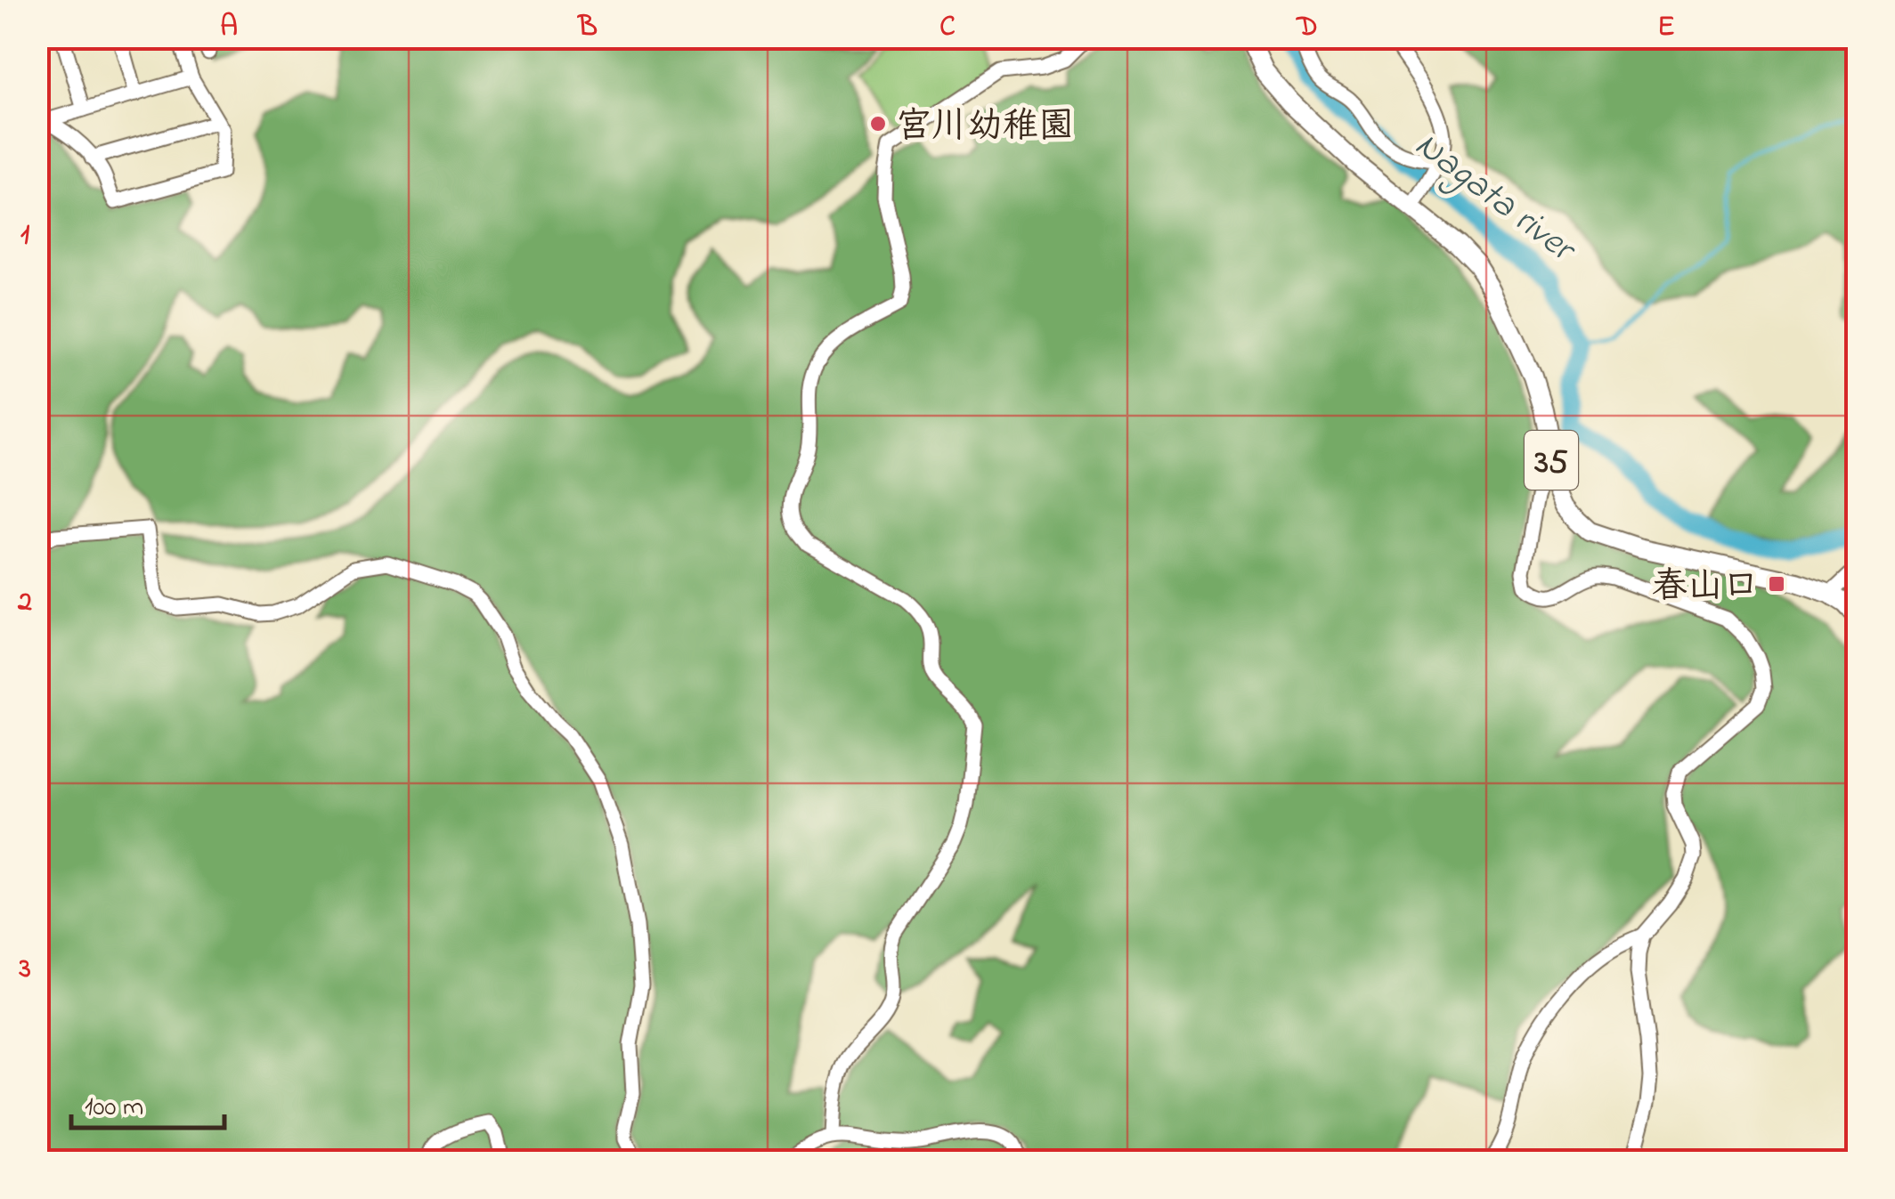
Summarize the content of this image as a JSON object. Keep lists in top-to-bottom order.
{
  "streets": {
    "main road": ["35"]
  },
  "water": ["Nagata river"],
  "places": {
    "other": ["宮川幼稚園"],
    "transit": ["春山口"]
  },
  "scale_bar": "100 m",
  "grid": {
    "columns": [
      "A",
      "B",
      "C",
      "D",
      "E"
    ],
    "rows": ["1", "2", "3"]
  }
}
